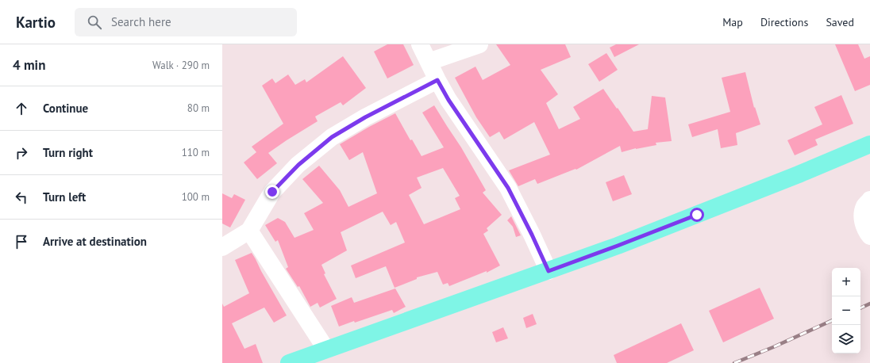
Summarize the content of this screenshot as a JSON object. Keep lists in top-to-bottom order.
{
  "page": {
    "header": "Kartio",
    "search": "Search here",
    "nav": ["Map", "Directions", "Saved"],
    "heading": ["4 min", "Walk · 290 m"],
    "list": [
      ["Continue", "80 m"],
      ["Turn right", "110 m"],
      ["Turn left", "100 m"],
      "Arrive at destination"
    ],
    "map_buttons": ["+", "−"]
  }
}
